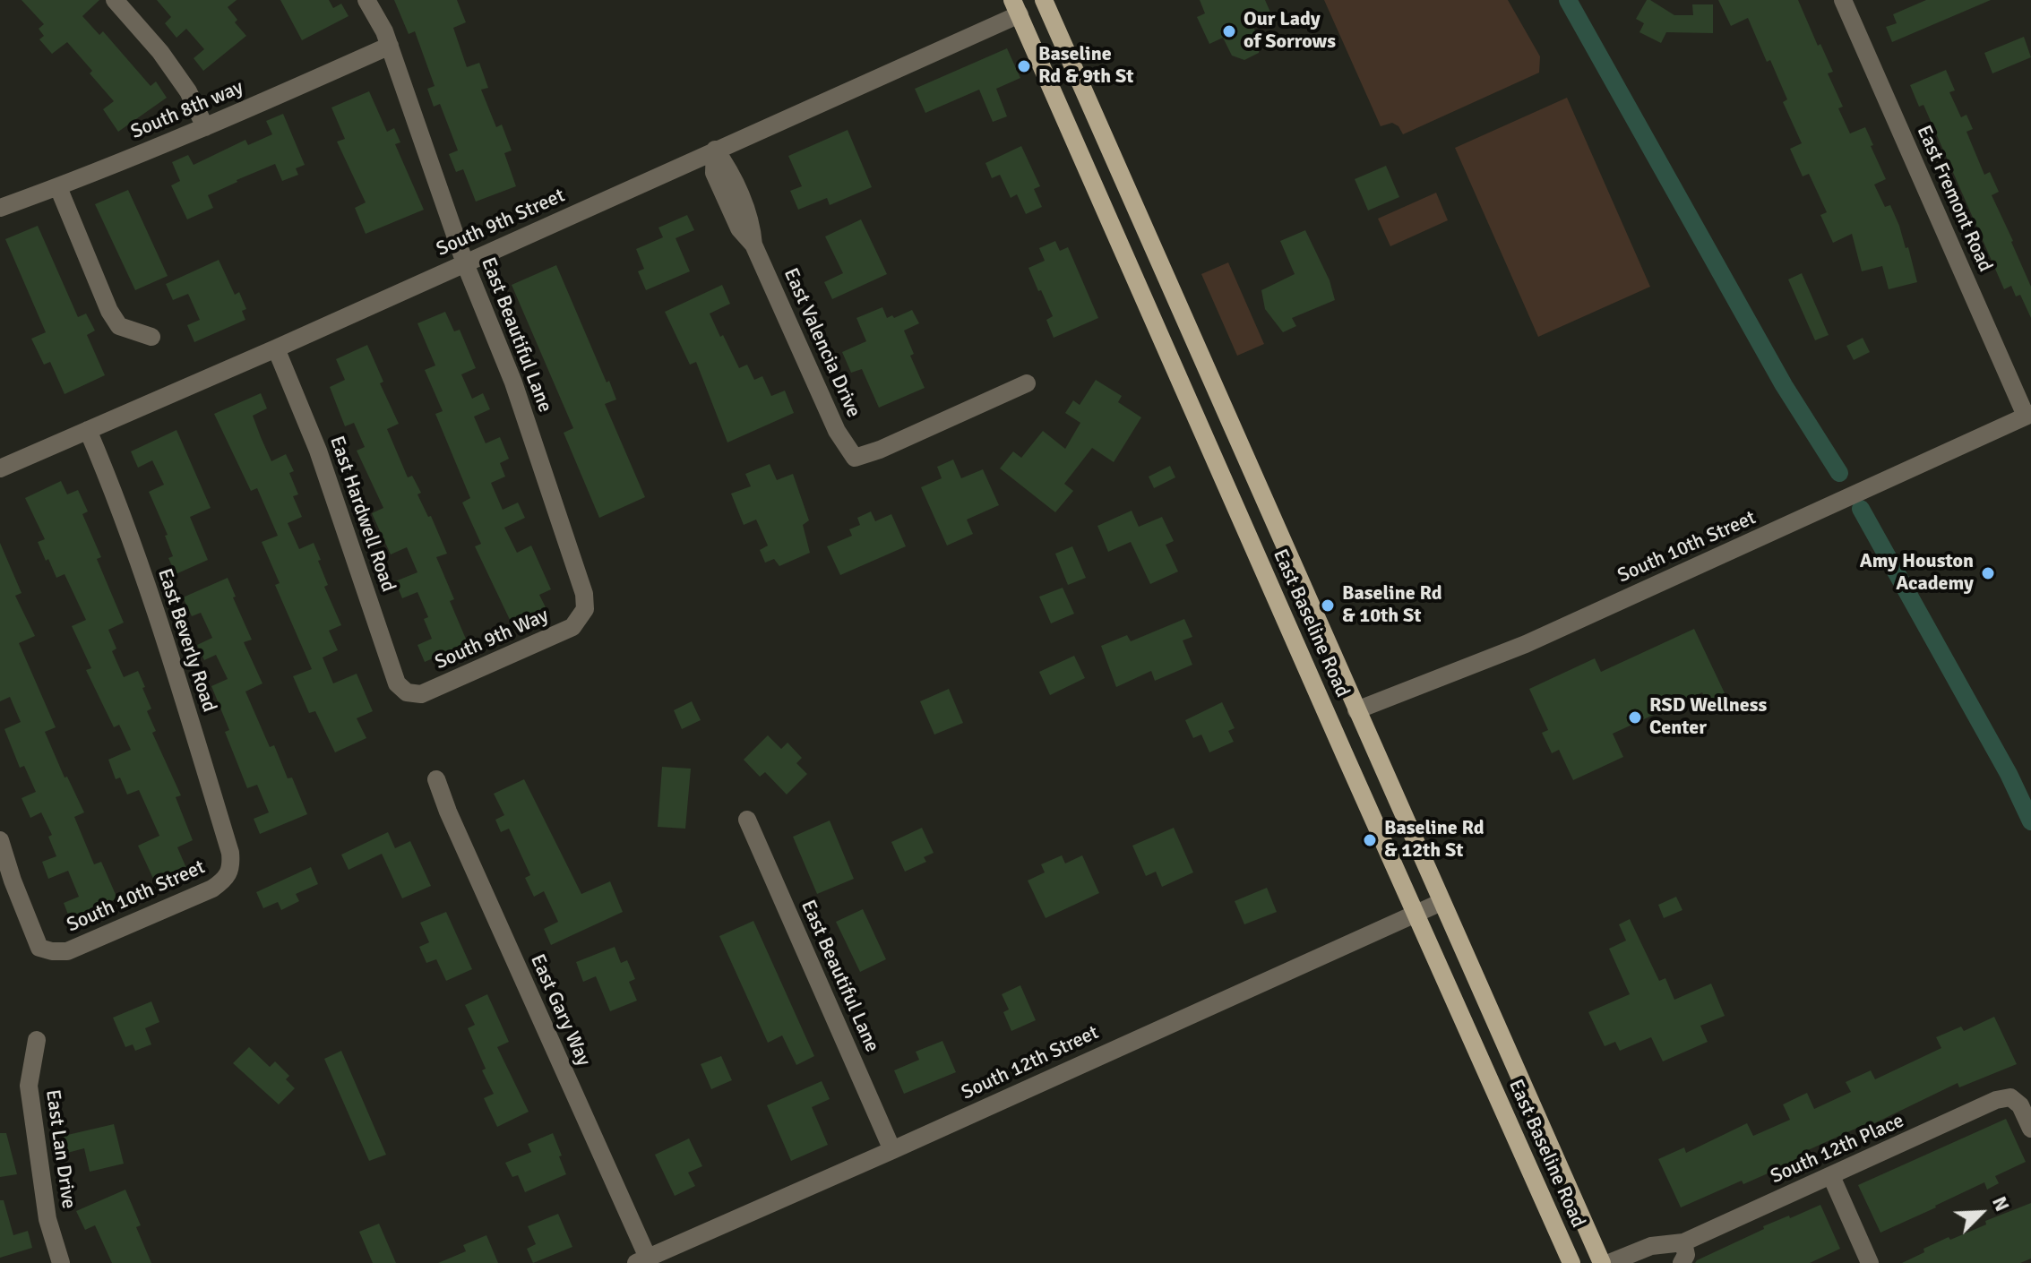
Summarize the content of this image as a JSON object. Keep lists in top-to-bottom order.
{
  "streets": {
    "main road": ["East Baseline Road"],
    "street": [
      "South 8th way",
      "East Fremont Road",
      "South 9th Street",
      "East Beautiful Lane",
      "East Valencia Drive",
      "East Hardwell Road",
      "South 10th Street",
      "South 9th Way",
      "East Beverly Road",
      "East Gary Way",
      "South 12th Street",
      "East Lan Drive",
      "South 12th Place"
    ]
  },
  "crossings": [
    ["South 8th way", "East Beautiful Lane"],
    ["East Fremont Road", "South 10th Street"],
    ["South 9th Street", "East Beautiful Lane"],
    ["South 9th Street", "East Valencia Drive"],
    ["South 9th Street", "East Hardwell Road"],
    ["South 9th Street", "East Baseline Road"],
    ["South 9th Street", "East Beverly Road"],
    ["East Beautiful Lane", "South 9th Way"],
    ["East Beautiful Lane", "South 12th Street"],
    ["East Hardwell Road", "South 9th Way"],
    ["South 10th Street", "East Baseline Road"],
    ["South 10th Street", "East Beverly Road"],
    ["East Baseline Road", "South 12th Street"],
    ["East Gary Way", "South 12th Street"]
  ],
  "places": [
    "Our Lady of Sorrows",
    "Baseline Rd & 9th St",
    "Amy Houston Academy",
    "Baseline Rd & 10th St",
    "RSD Wellness Center",
    "Baseline Rd & 12th St"
  ],
  "north": "top right"
}
